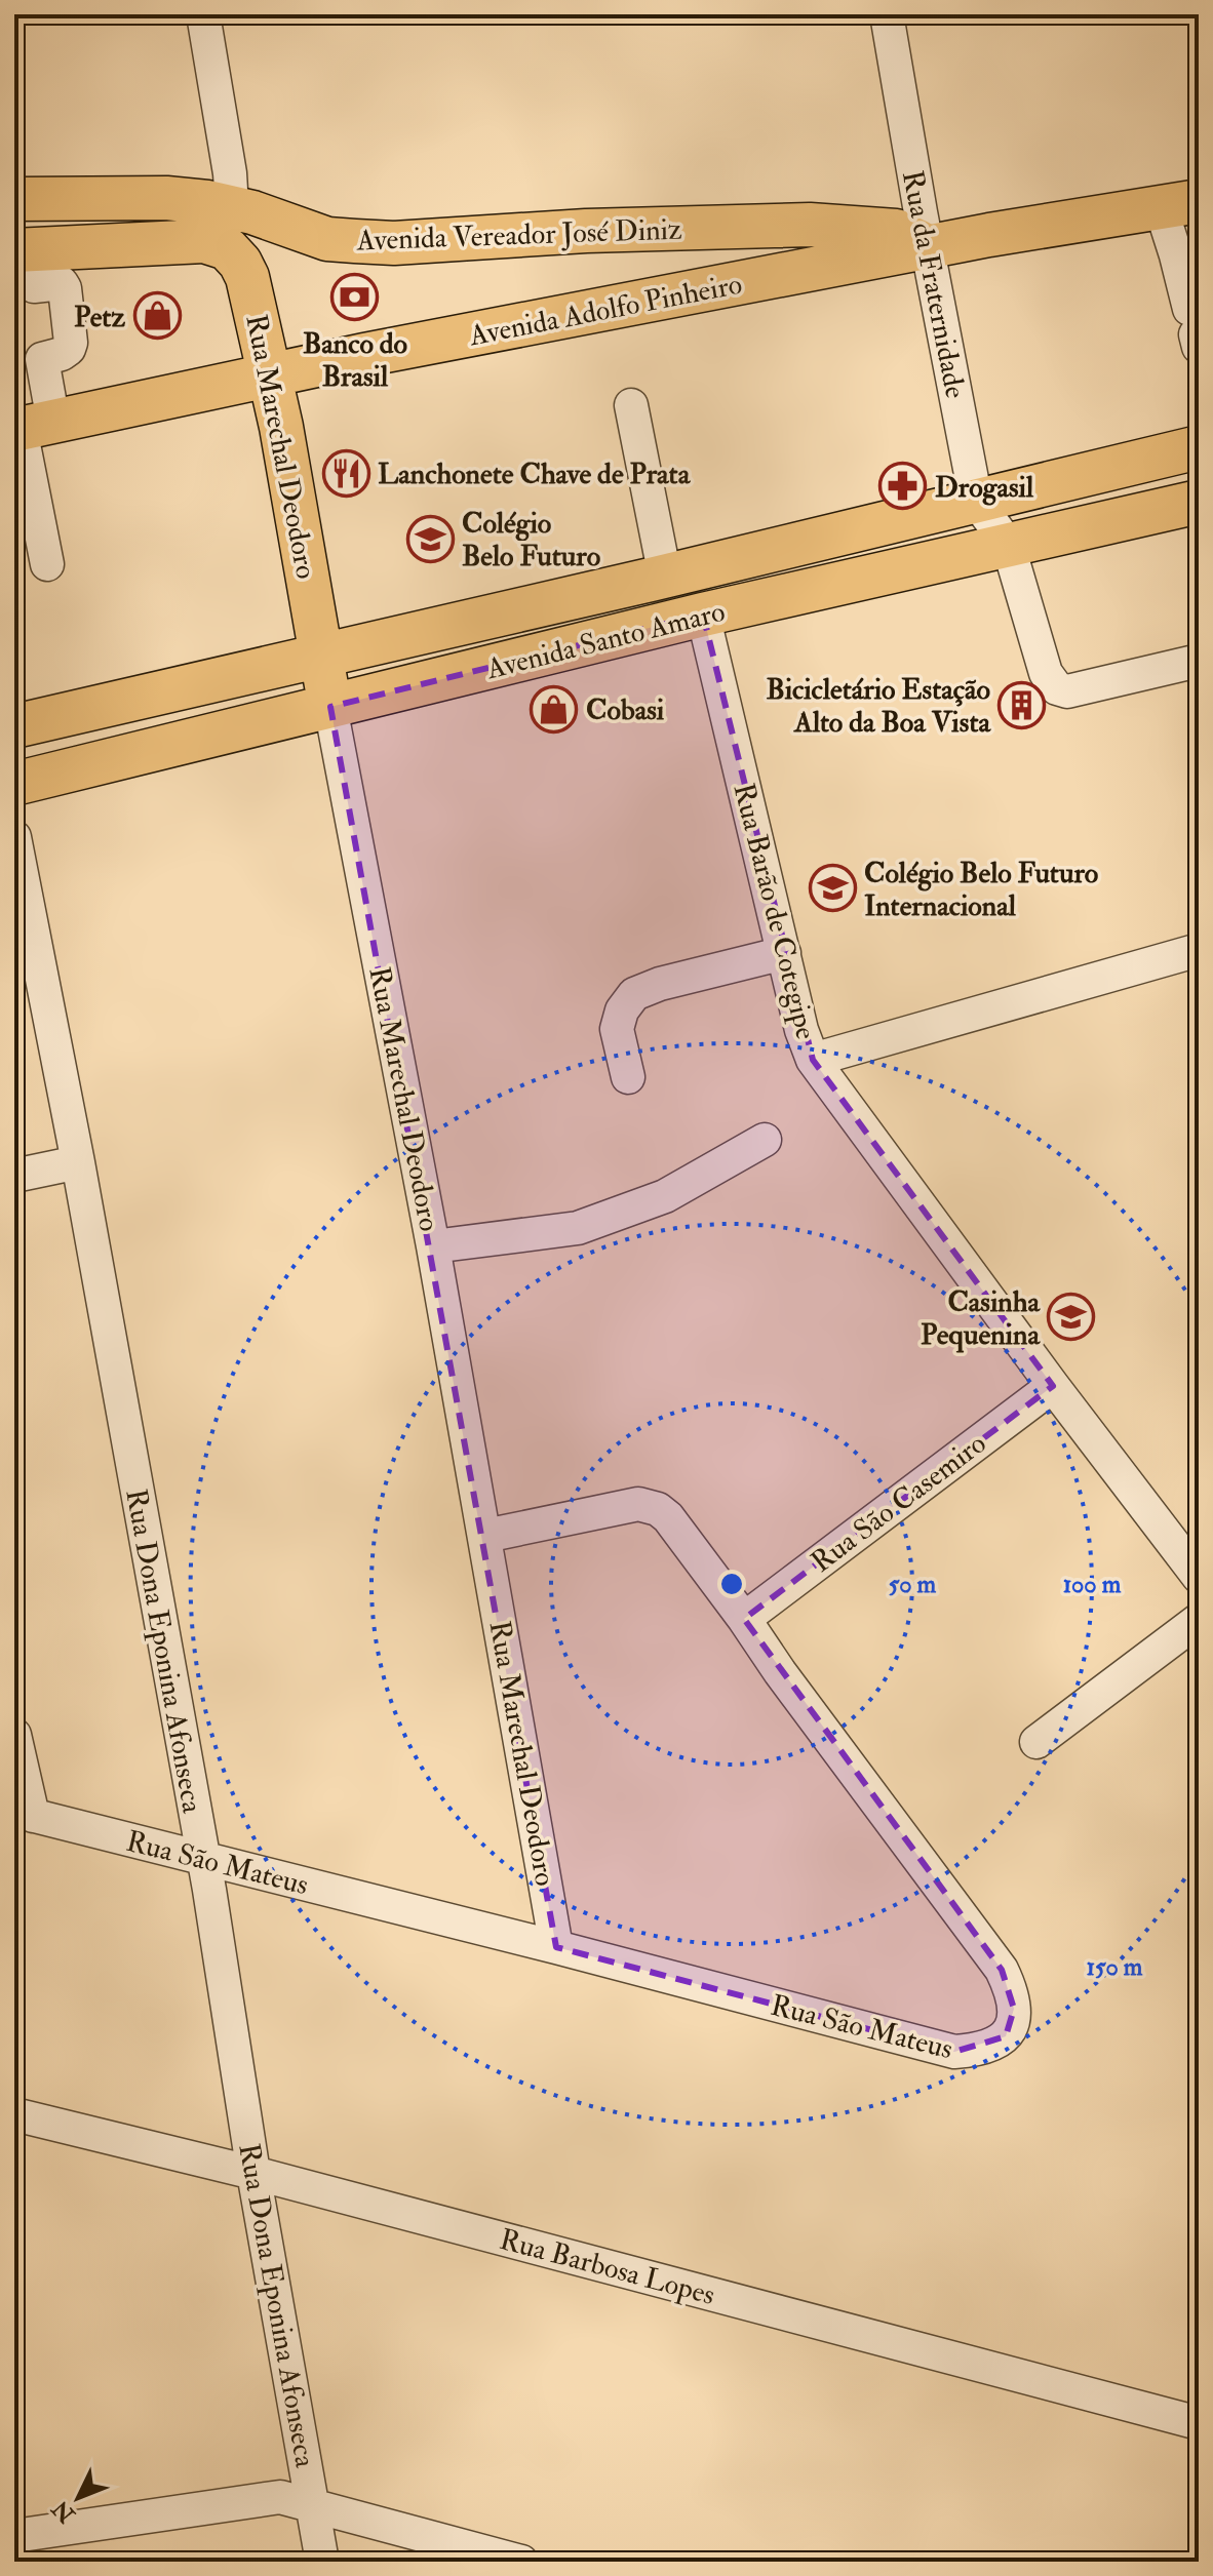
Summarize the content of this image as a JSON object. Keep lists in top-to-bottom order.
{
  "streets": {
    "main road": [
      "Avenida Vereador José Diniz",
      "Avenida Adolfo Pinheiro",
      "Rua Marechal Deodoro",
      "Avenida Santo Amaro"
    ],
    "street": [
      "Rua da Fraternidade",
      "Rua Barão de Cotegipe",
      "Rua São Casemiro",
      "Rua Dona Eponina Afonseca",
      "Rua São Mateus",
      "Rua Barbosa Lopes"
    ]
  },
  "crossings": [
    ["Avenida Vereador José Diniz", "Rua da Fraternidade"],
    ["Avenida Vereador José Diniz", "Avenida Adolfo Pinheiro"],
    ["Rua da Fraternidade", "Avenida Adolfo Pinheiro"],
    ["Rua da Fraternidade", "Avenida Santo Amaro"],
    ["Avenida Adolfo Pinheiro", "Rua Marechal Deodoro"],
    ["Rua Marechal Deodoro", "Avenida Santo Amaro"],
    ["Rua Marechal Deodoro", "Rua São Mateus"],
    ["Avenida Santo Amaro", "Rua Barão de Cotegipe"],
    ["Rua Barão de Cotegipe", "Rua São Casemiro"],
    ["Rua São Casemiro", "Rua São Mateus"],
    ["Rua Dona Eponina Afonseca", "Rua São Mateus"],
    ["Rua Dona Eponina Afonseca", "Rua Barbosa Lopes"]
  ],
  "places": {
    "bank": ["Banco do Brasil"],
    "shop": ["Petz", "Cobasi"],
    "restaurant": ["Lanchonete Chave de Prata"],
    "pharmacy": ["Drogasil"],
    "school or university": ["Colégio Belo Futuro", "Colégio Belo Futuro Internacional", "Casinha Pequenina"],
    "building": ["Bicicletário Estação Alto da Boa Vista"]
  },
  "north": "bottom left",
  "rings": ["50 m", "100 m", "150 m"]
}
